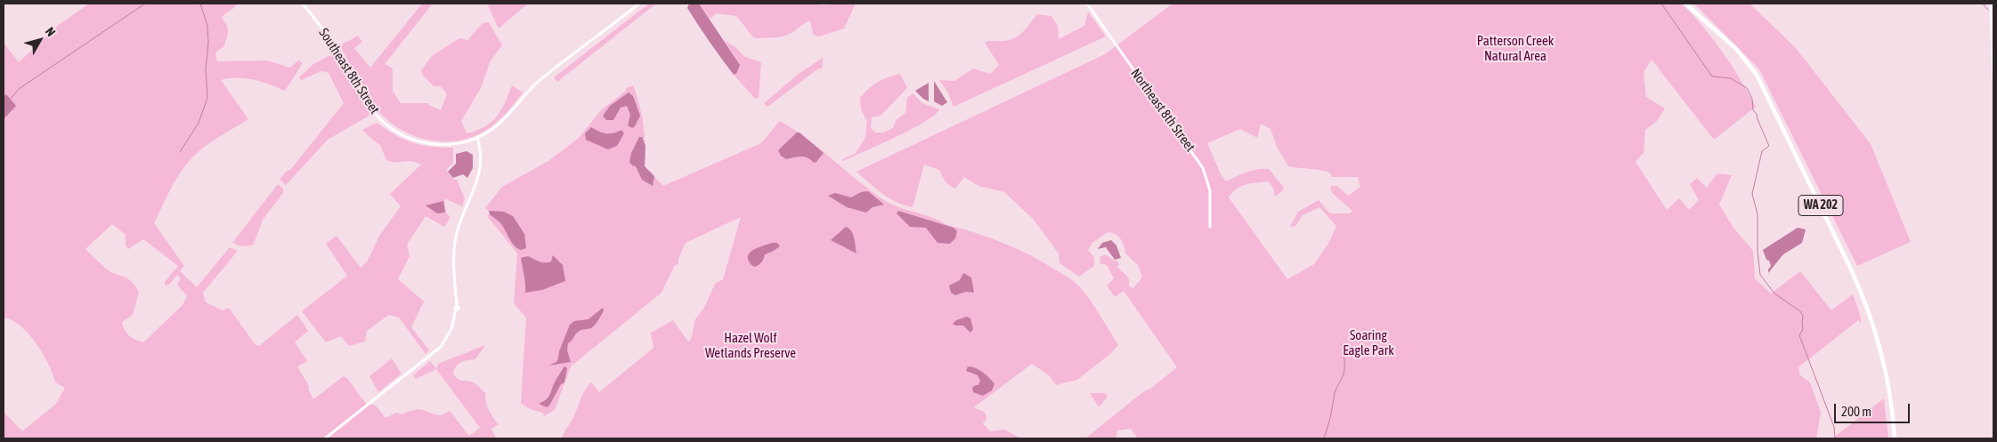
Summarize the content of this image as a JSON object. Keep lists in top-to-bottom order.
{
  "streets": {
    "main road": ["WA 202"],
    "street": ["Southeast 8th Street", "Northeast 8th Street"]
  },
  "parks": ["Patterson Creek Natural Area", "Soaring Eagle Park", "Hazel Wolf Wetlands Preserve"],
  "scale_bar": "200 m",
  "north": "top right"
}
